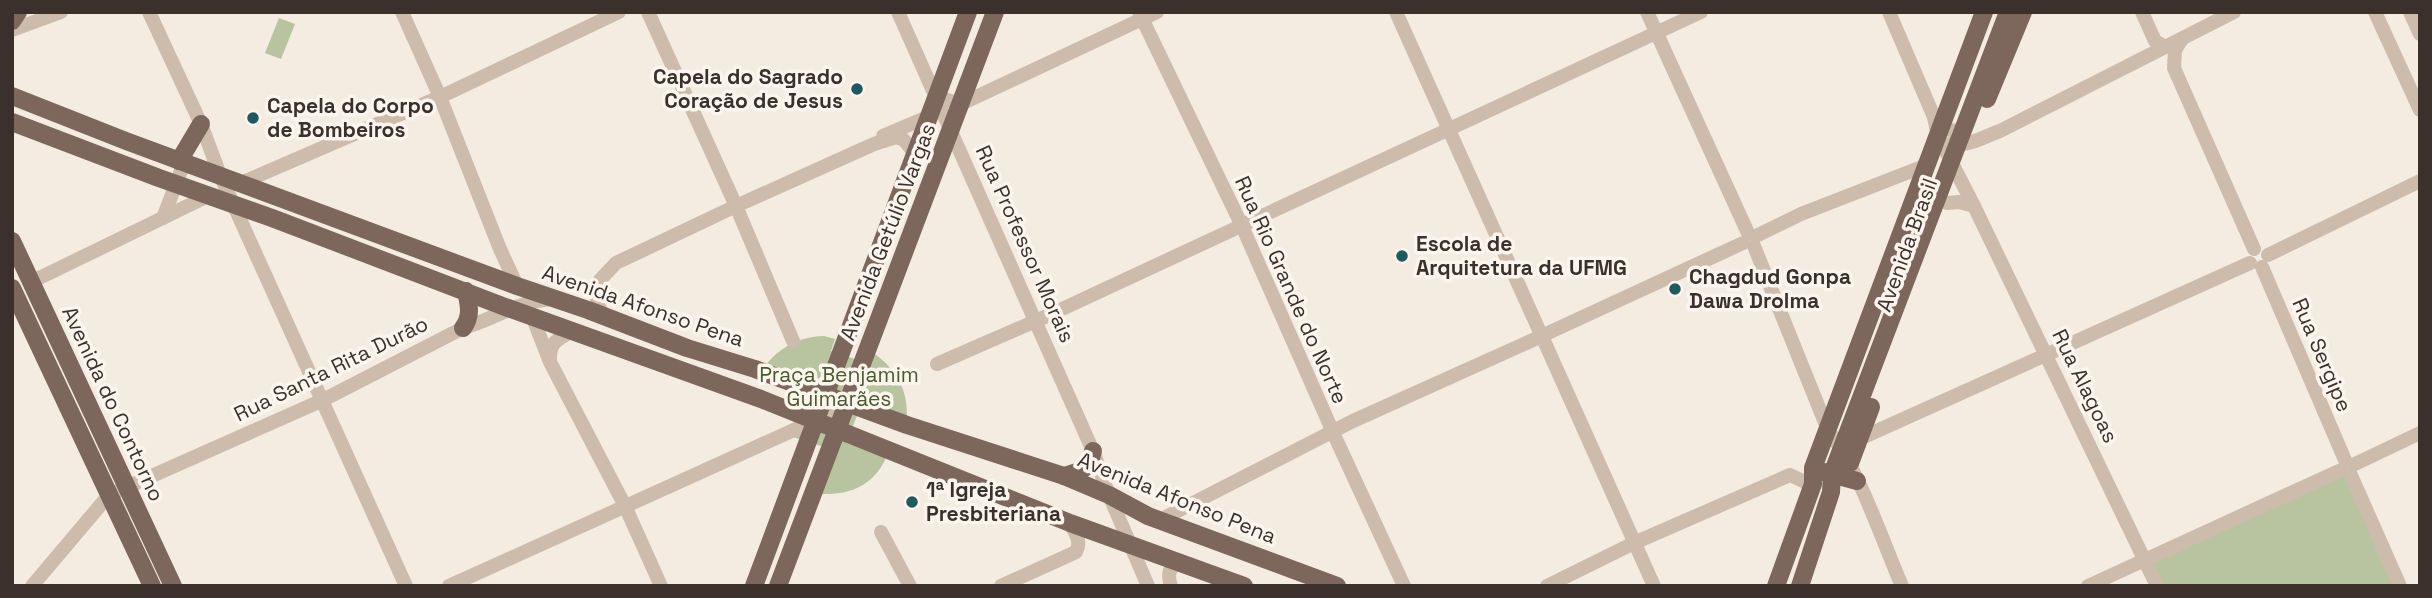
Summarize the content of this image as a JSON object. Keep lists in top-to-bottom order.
{
  "streets": {
    "main road": [
      "Avenida Getúlio Vargas",
      "Avenida Brasil",
      "Avenida Afonso Pena",
      "Avenida do Contorno"
    ],
    "street": [
      "Rua Professor Morais",
      "Rua Rio Grande do Norte",
      "Rua Sergipe",
      "Rua Santa Rita Durão",
      "Rua Alagoas"
    ]
  },
  "crossings": [
    ["Avenida Getúlio Vargas", "Rua Professor Morais"],
    ["Avenida Getúlio Vargas", "Avenida Afonso Pena"],
    ["Rua Professor Morais", "Avenida Afonso Pena"],
    ["Avenida Brasil", "Rua Alagoas"],
    ["Avenida Afonso Pena", "Rua Santa Rita Durão"],
    ["Rua Santa Rita Durão", "Avenida do Contorno"]
  ],
  "parks": ["Praça Benjamim Guimarães"],
  "places": [
    "Capela do Sagrado Coração de Jesus",
    "Capela do Corpo de Bombeiros",
    "Escola de Arquitetura da UFMG",
    "Chagdud Gonpa Dawa Drolma",
    "1ª Igreja Presbiteriana"
  ]
}
